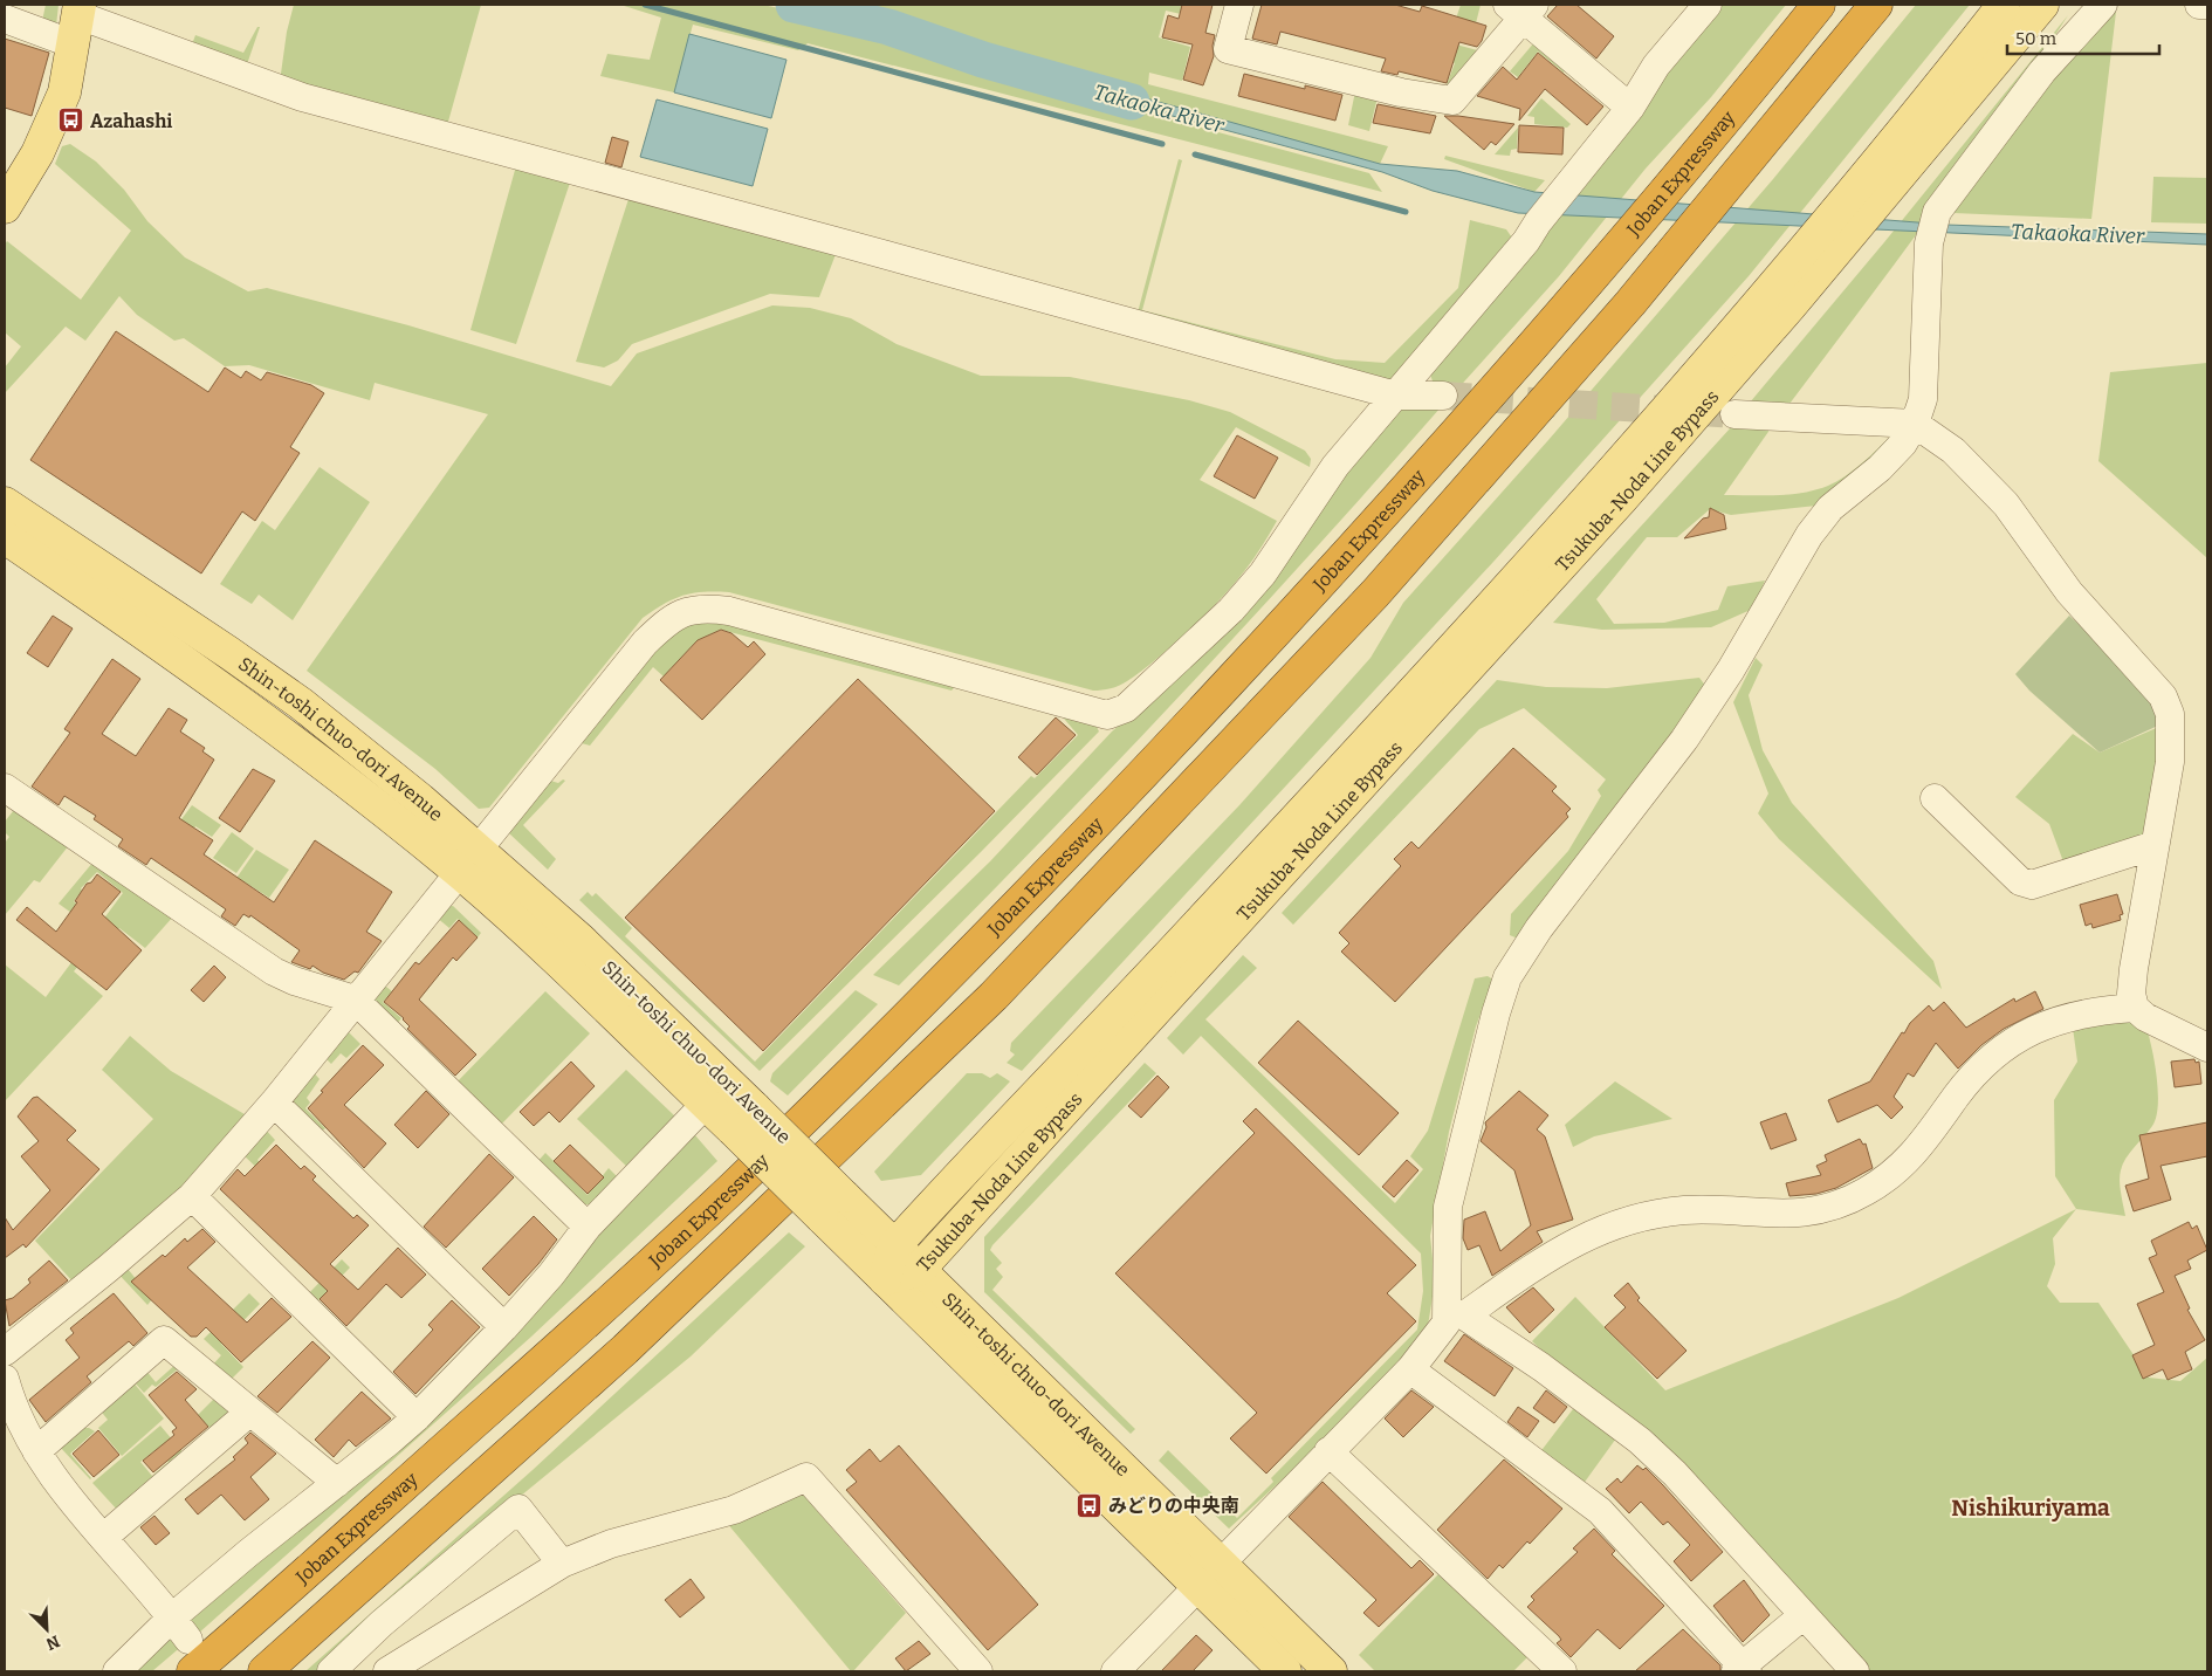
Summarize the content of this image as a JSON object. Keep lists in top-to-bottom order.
{
  "streets": {
    "highway": ["Joban Expressway"],
    "main road": ["Tsukuba-Noda Line Bypass", "Shin-toshi chuo-dori Avenue"]
  },
  "crossings": [
    ["Tsukuba-Noda Line Bypass", "Shin-toshi chuo-dori Avenue"]
  ],
  "districts": ["Nishikuriyama"],
  "water": ["Takaoka River"],
  "places": {
    "bus stop": ["Azahashi", "みどりの中央南"]
  },
  "scale_bar": "50 m",
  "north": "bottom right"
}
